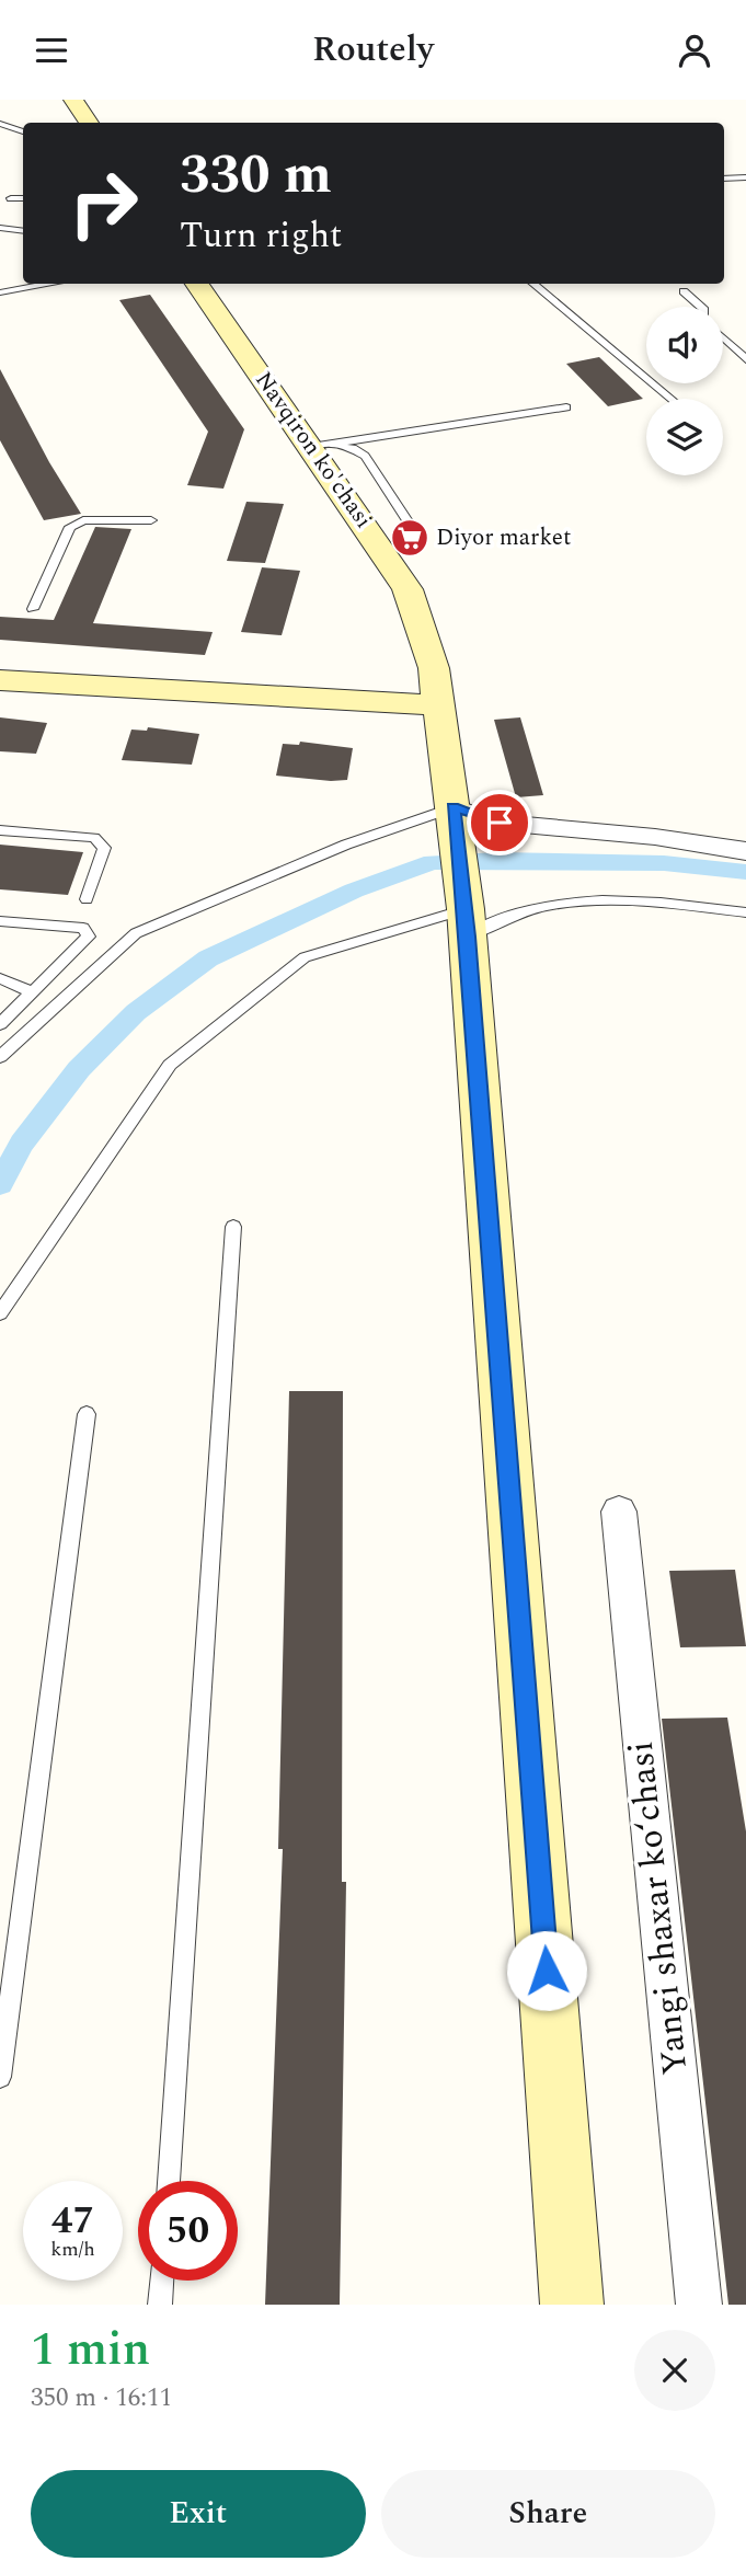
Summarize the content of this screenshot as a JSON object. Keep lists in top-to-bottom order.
{
  "streets": {
    "main road": ["Navqiron ko'chasi"],
    "street": ["Yangi shaxar koʻchasi"]
  },
  "places": {
    "supermarket": ["Diyor market"]
  },
  "page": {
    "header": "Routely",
    "turn": ["330 m", "Turn right"],
    "speed": "47 km/h",
    "limit": "50",
    "heading": ["1 min", "350 m · 16:11"],
    "buttons": ["Exit", "Share"]
  }
}
